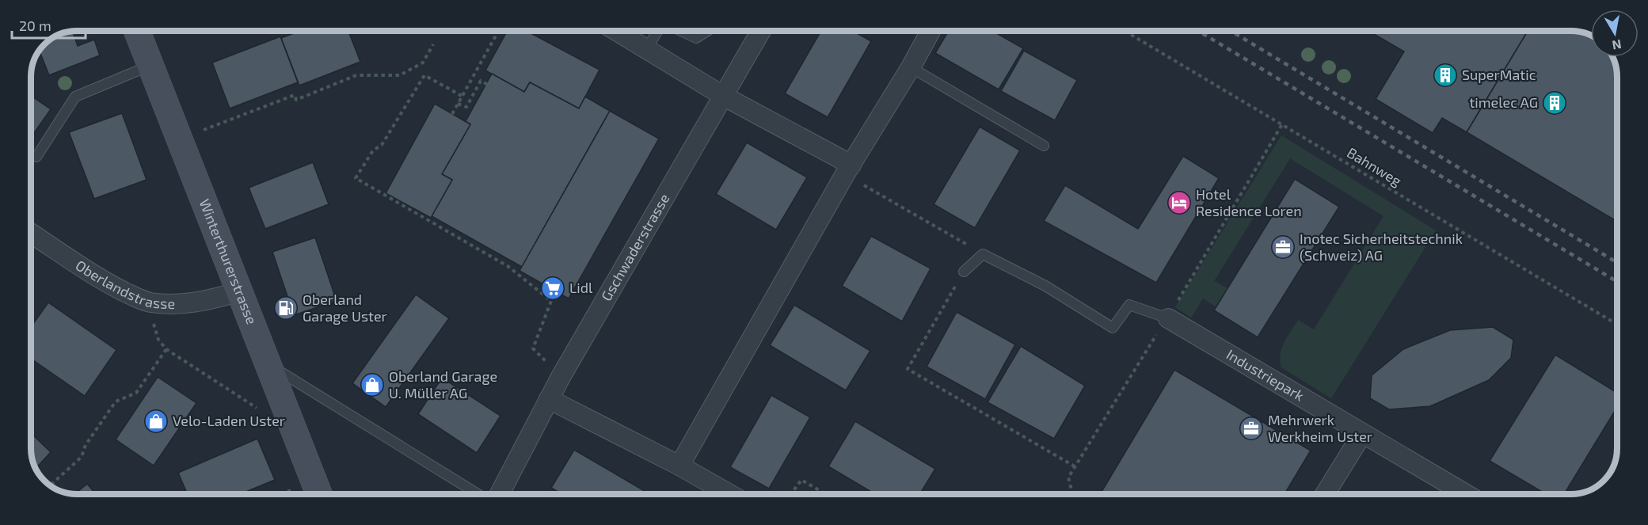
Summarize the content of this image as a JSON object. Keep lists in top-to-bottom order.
{
  "streets": {
    "main road": ["Winterthurerstrasse"],
    "street": ["Gschwaderstrasse", "Oberlandstrasse", "Industriepark"],
    "path": ["Bahnweg"]
  },
  "crossings": [
    ["Winterthurerstrasse", "Oberlandstrasse"]
  ],
  "places": {
    "building": ["SuperMatic", "timelec AG"],
    "hotel": ["Hotel Residence Loren"],
    "office": ["Inotec Sicherheitstechnik (Schweiz) AG", "Mehrwerk Werkheim Uster"],
    "supermarket": ["Lidl"],
    "fuel station": ["Oberland Garage Uster"],
    "shop": ["Oberland Garage U. Müller AG", "Velo-Laden Uster"]
  },
  "scale_bar": "20 m",
  "north": "bottom"
}
